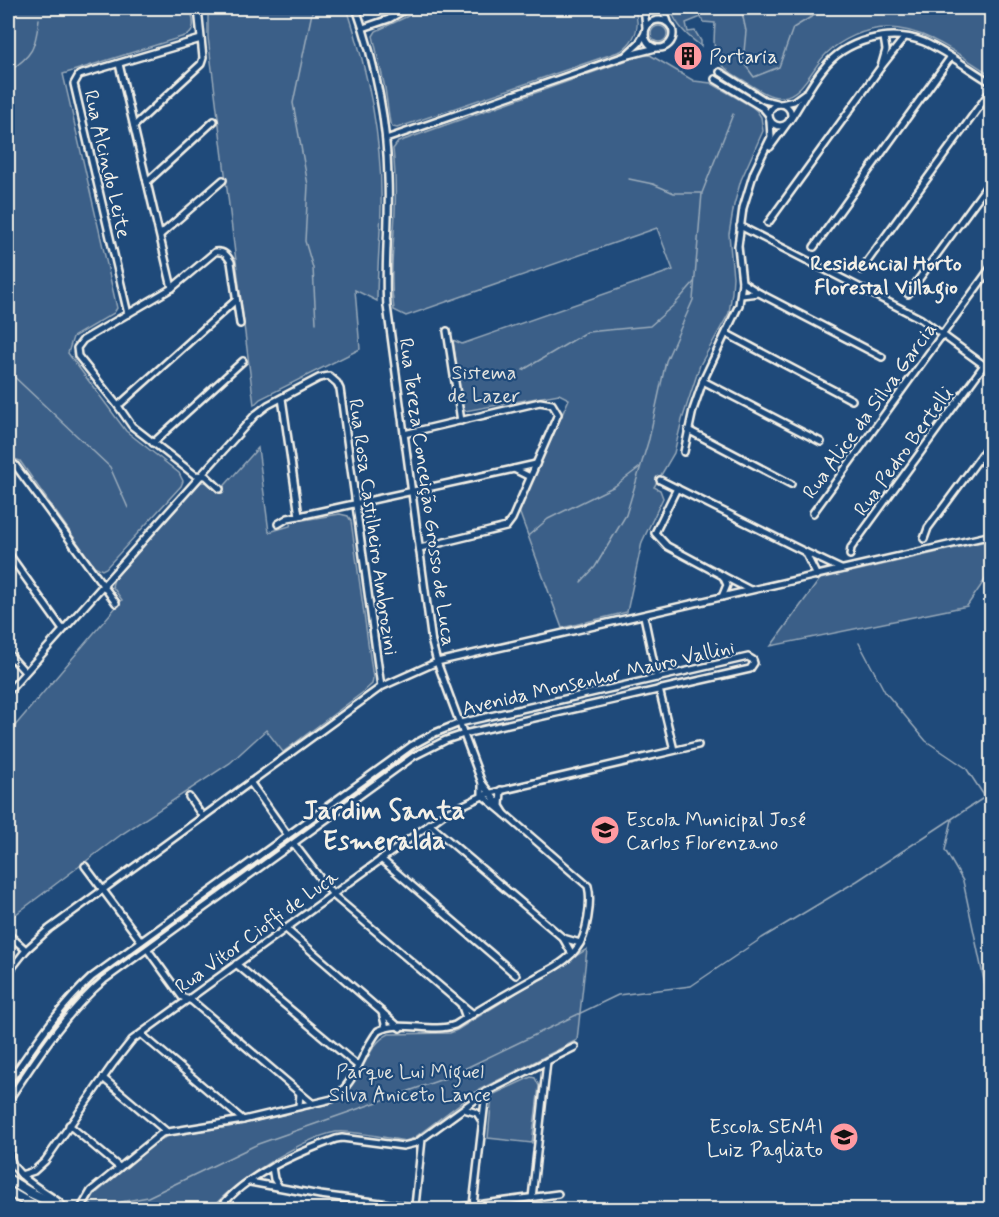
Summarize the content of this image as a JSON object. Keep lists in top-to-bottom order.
{
  "streets": {
    "street": [
      "Rua Alcindo Leite",
      "Rua Alice da Silva Garcia",
      "Rua Pedro Bertelli",
      "Rua Tereza Conceição Grosso de Luca",
      "Rua Rosa Castilheiro Ambrozini",
      "Avenida Monsenhor Mauro Vallini",
      "Rua Vitor Cioffi de Luca"
    ]
  },
  "crossings": [
    ["Rua Tereza Conceição Grosso de Luca", "Avenida Monsenhor Mauro Vallini"],
    ["Rua Tereza Conceição Grosso de Luca", "Rua Vitor Cioffi de Luca"]
  ],
  "districts": ["Residencial Horto Florestal Villagio", "Jardim Santa Esmeralda"],
  "parks": ["Sistema de Lazer", "Parque Lui Miguel Silva Aniceto Lance"],
  "places": {
    "building": ["Portaria"],
    "school or university": ["Escola Municipal José Carlos Florenzano", "Escola SENAI Luiz Pagliato"]
  }
}
